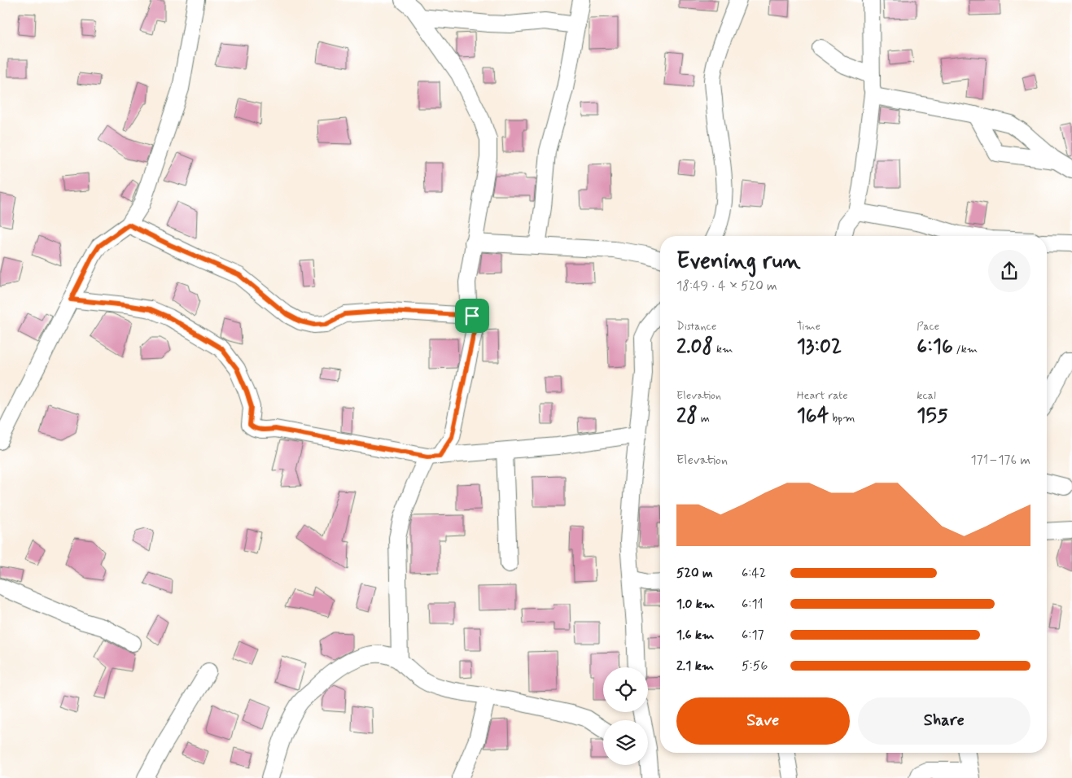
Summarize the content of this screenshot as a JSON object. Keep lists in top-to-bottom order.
{
  "page": {
    "heading": ["Evening run", "18:49 · 4 × 520 m"],
    "stats": [
      ["Distance", "2.08 km"],
      ["Time", "13:02"],
      ["Pace", "6:16 /km"],
      ["Elevation", "28 m"],
      ["Heart rate", "164 bpm"],
      ["kcal", "155"]
    ],
    "chart": ["Elevation", "171–176 m"],
    "list": [
      {
        "name": "520 m",
        "note": "6:42"
      },
      {
        "name": "1.0 km",
        "note": "6:11"
      },
      {
        "name": "1.6 km",
        "note": "6:17"
      },
      {
        "name": "2.1 km",
        "note": "5:56"
      }
    ],
    "buttons": ["Save", "Share"]
  }
}
